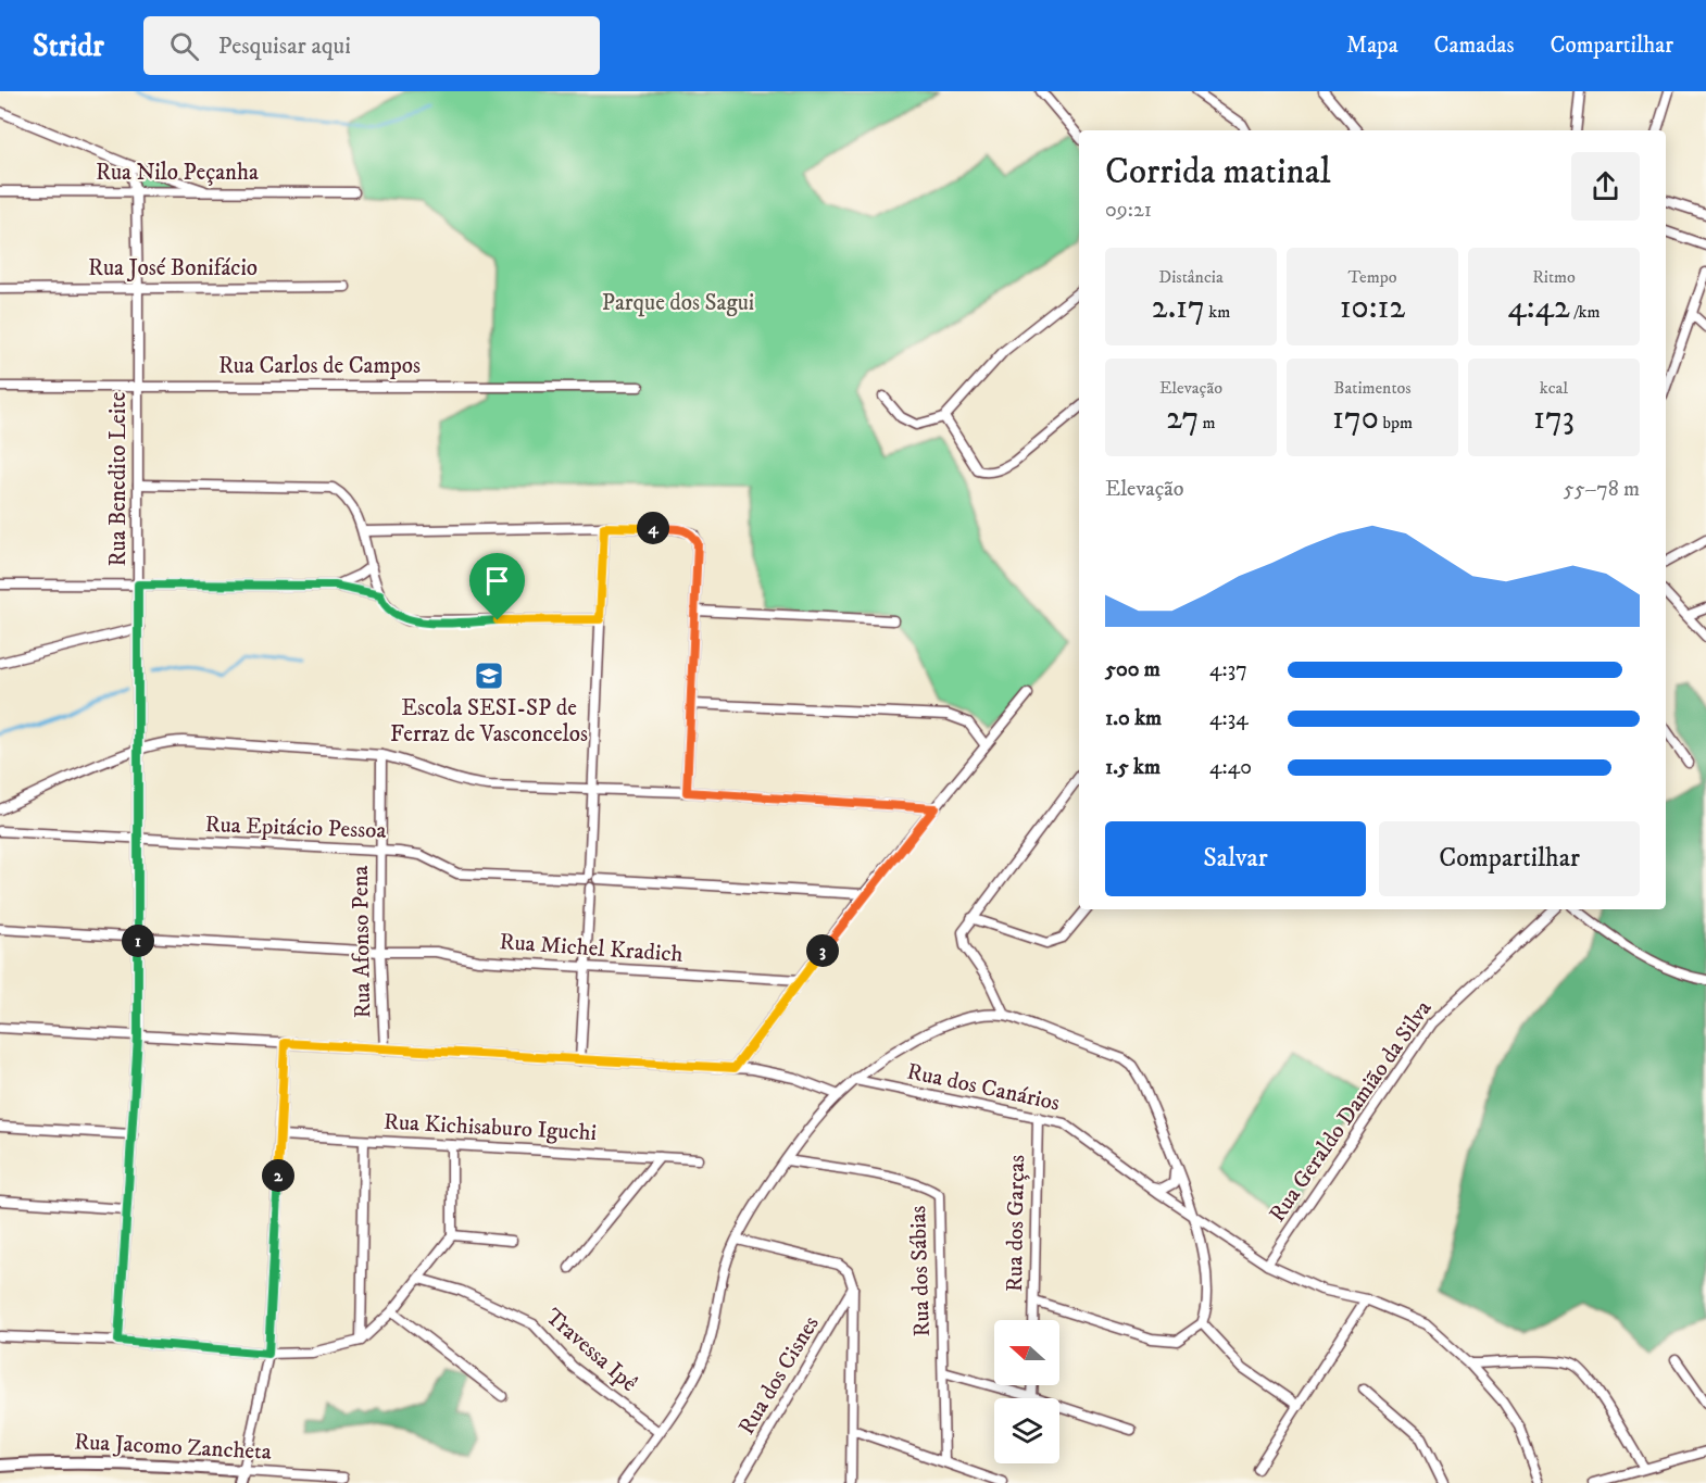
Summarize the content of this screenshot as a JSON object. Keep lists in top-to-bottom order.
{
  "streets": {
    "street": [
      "Rua Nilo Peçanha",
      "Rua José Bonifácio",
      "Rua Carlos de Campos",
      "Rua Benedito Leite",
      "Rua Epitácio Pessoa",
      "Rua Afonso Pena",
      "Rua Michel Kradich",
      "Rua dos Canários",
      "Rua Geraldo Damião da Silva",
      "Rua Kichisaburo Iguchi",
      "Rua dos Garças",
      "Rua dos Sábias",
      "Travessa Ipê",
      "Rua dos Cisnes",
      "Rua Jacomo Zancheta"
    ]
  },
  "crossings": [
    ["Rua Nilo Peçanha", "Rua Benedito Leite"],
    ["Rua José Bonifácio", "Rua Benedito Leite"],
    ["Rua Carlos de Campos", "Rua Benedito Leite"],
    ["Rua Benedito Leite", "Rua Epitácio Pessoa"],
    ["Rua Benedito Leite", "Rua Michel Kradich"],
    ["Rua Epitácio Pessoa", "Rua Afonso Pena"],
    ["Rua Afonso Pena", "Rua Michel Kradich"],
    ["Rua dos Canários", "Rua Geraldo Damião da Silva"],
    ["Rua dos Canários", "Rua dos Garças"]
  ],
  "parks": ["Parque dos Sagui"],
  "places": {
    "school or university": ["Escola SESI-SP de Ferraz de Vasconcelos"]
  },
  "north": "left",
  "page": {
    "header": "Stridr",
    "search": "Pesquisar aqui",
    "nav": ["Mapa", "Camadas", "Compartilhar"],
    "heading": ["Corrida matinal", "09:21"],
    "stats": [
      ["Distância", "2.17 km"],
      ["Tempo", "10:12"],
      ["Ritmo", "4:42 /km"],
      ["Elevação", "27 m"],
      ["Batimentos", "170 bpm"],
      ["kcal", "173"]
    ],
    "chart": ["Elevação", "55–78 m"],
    "pins": [
      "4",
      "1",
      "3",
      "2"
    ],
    "list": [
      {
        "name": "500 m",
        "note": "4:37"
      },
      {
        "name": "1.0 km",
        "note": "4:34"
      },
      {
        "name": "1.5 km",
        "note": "4:40"
      }
    ],
    "buttons": ["Salvar", "Compartilhar"]
  }
}
